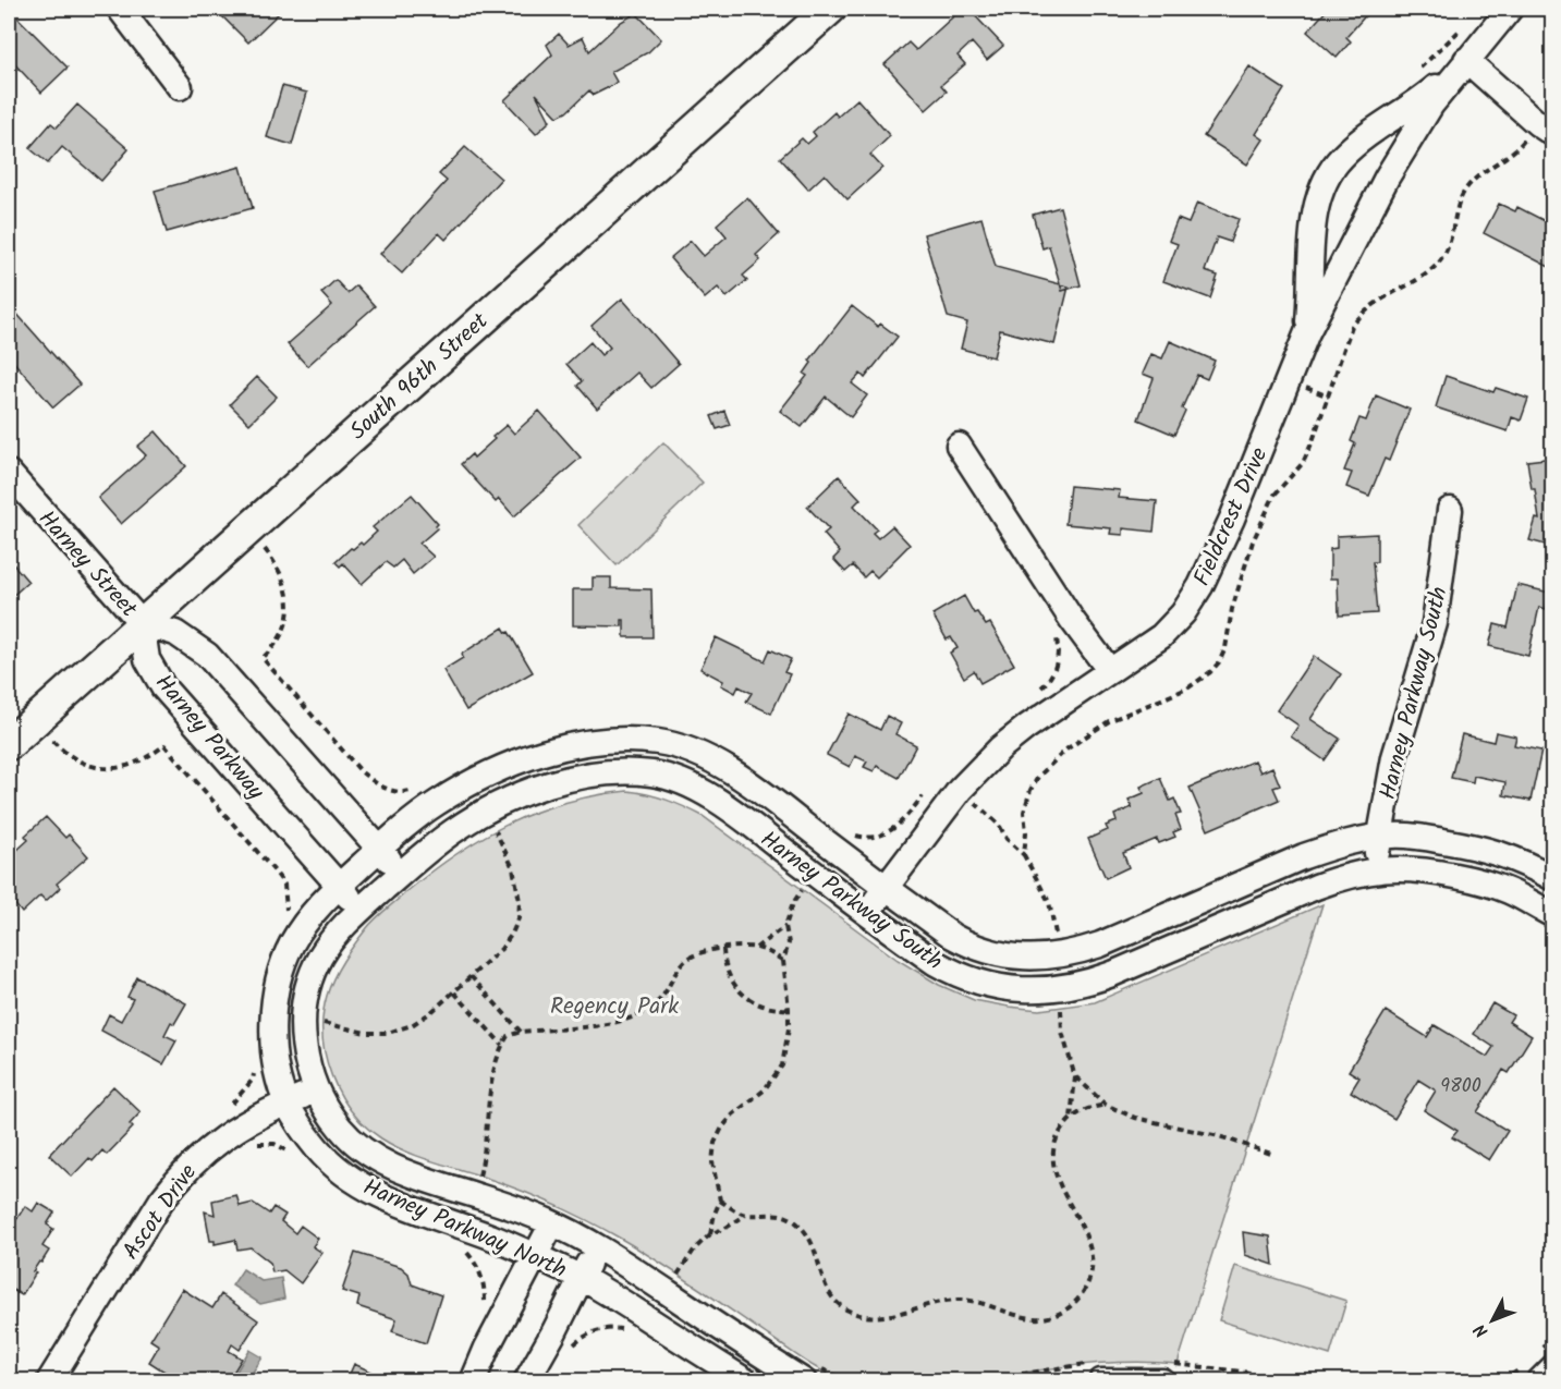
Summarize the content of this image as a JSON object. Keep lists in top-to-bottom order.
{
  "streets": {
    "street": [
      "South 96th Street",
      "Fieldcrest Drive",
      "Harney Street",
      "Harney Parkway South",
      "Harney Parkway",
      "Ascot Drive",
      "Harney Parkway North"
    ]
  },
  "crossings": [
    ["South 96th Street", "Harney Street"],
    ["South 96th Street", "Harney Parkway"],
    ["Fieldcrest Drive", "Harney Parkway South"],
    ["Harney Street", "Harney Parkway"],
    ["Harney Parkway South", "Harney Parkway"],
    ["Harney Parkway South", "Harney Parkway North"],
    ["Harney Parkway", "Harney Parkway North"],
    ["Ascot Drive", "Harney Parkway North"]
  ],
  "parks": ["Regency Park"],
  "house_numbers": ["9800"],
  "north": "bottom left"
}
